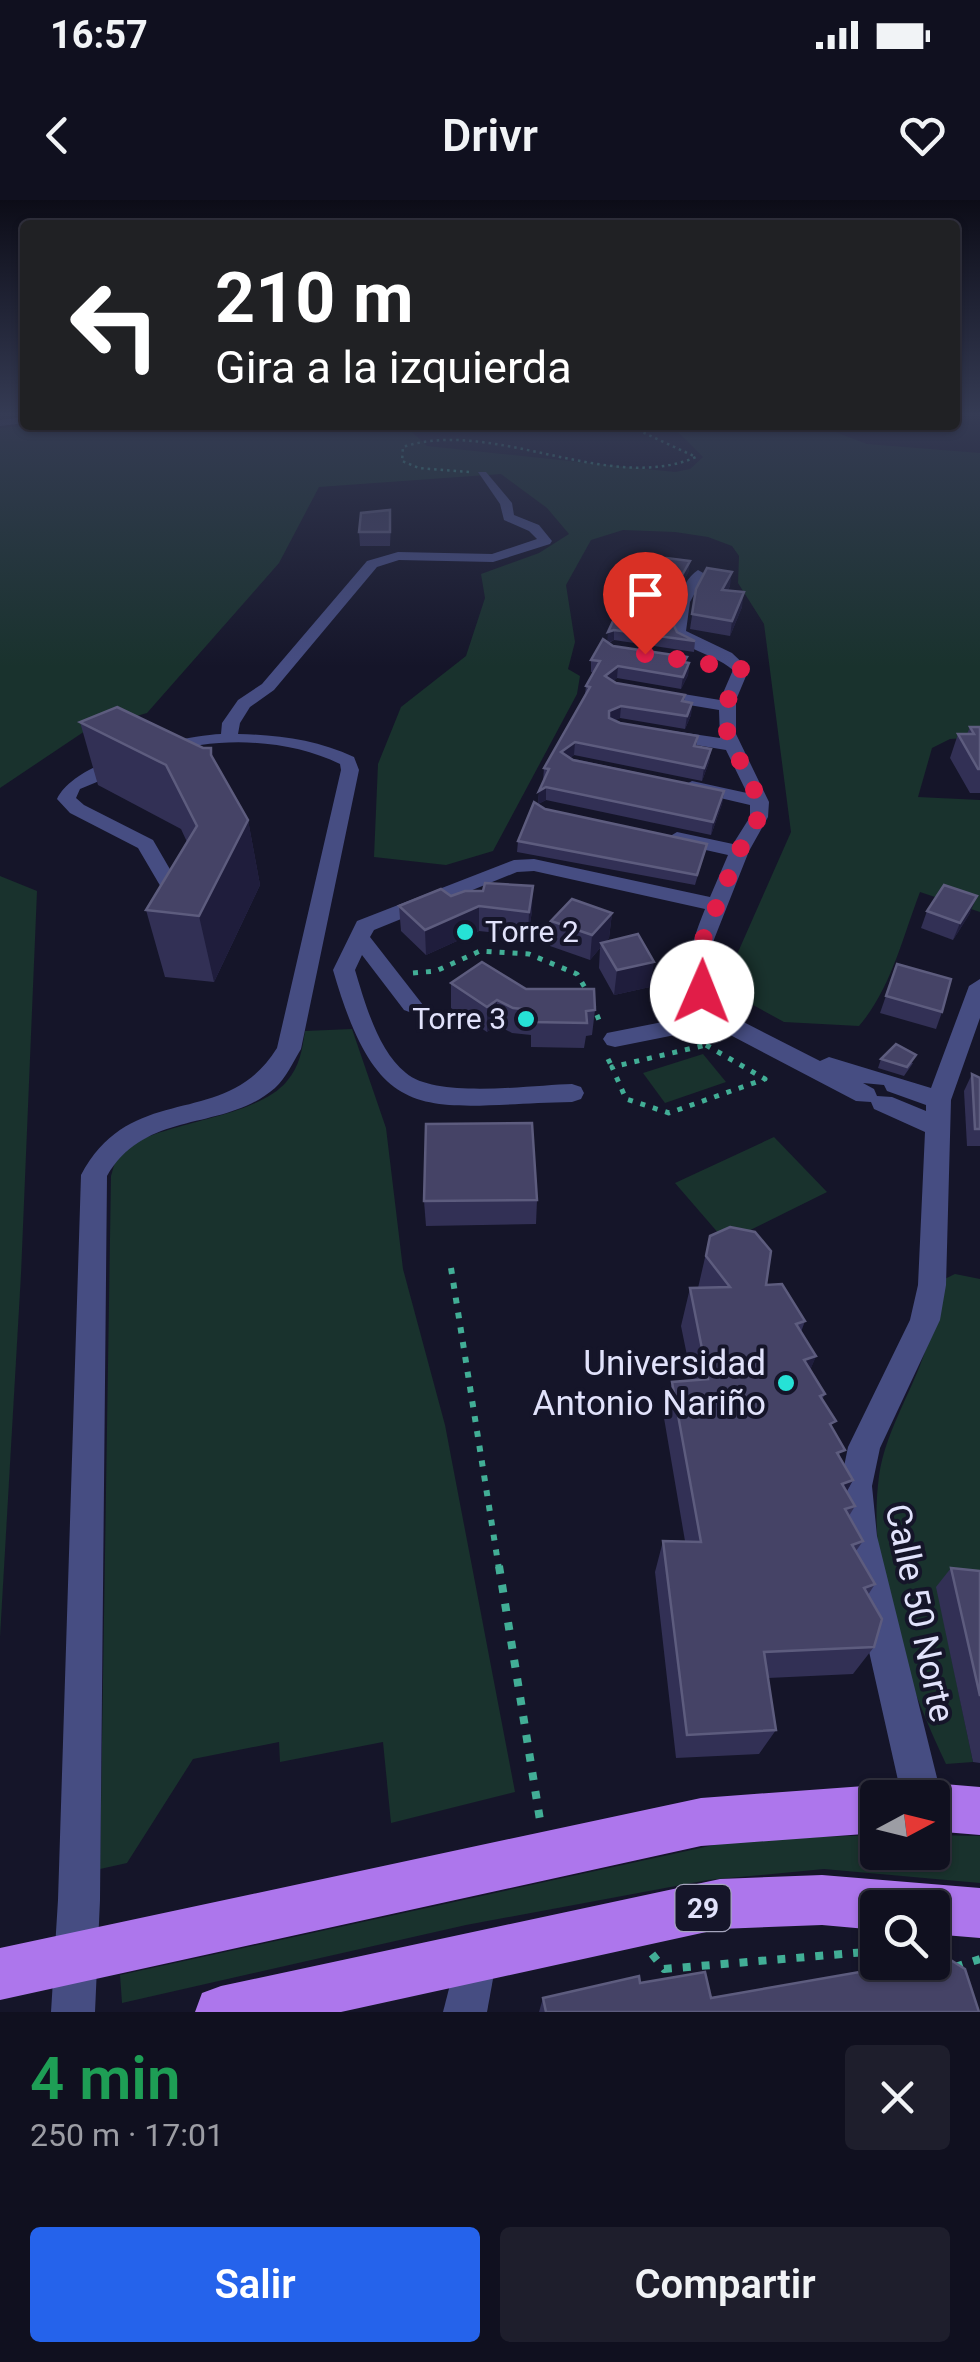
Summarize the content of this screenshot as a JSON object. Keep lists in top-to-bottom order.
{
  "streets": {
    "main road": ["29"],
    "street": ["Calle 50 Norte"]
  },
  "places": ["Torre 2", "Torre 3", "Universidad Antonio Nariño"],
  "north": "right",
  "page": {
    "status": "16:57",
    "header": "Drivr",
    "turn": ["210 m", "Gira a la izquierda"],
    "heading": ["4 min", "250 m · 17:01"],
    "buttons": ["Salir", "Compartir"]
  }
}
